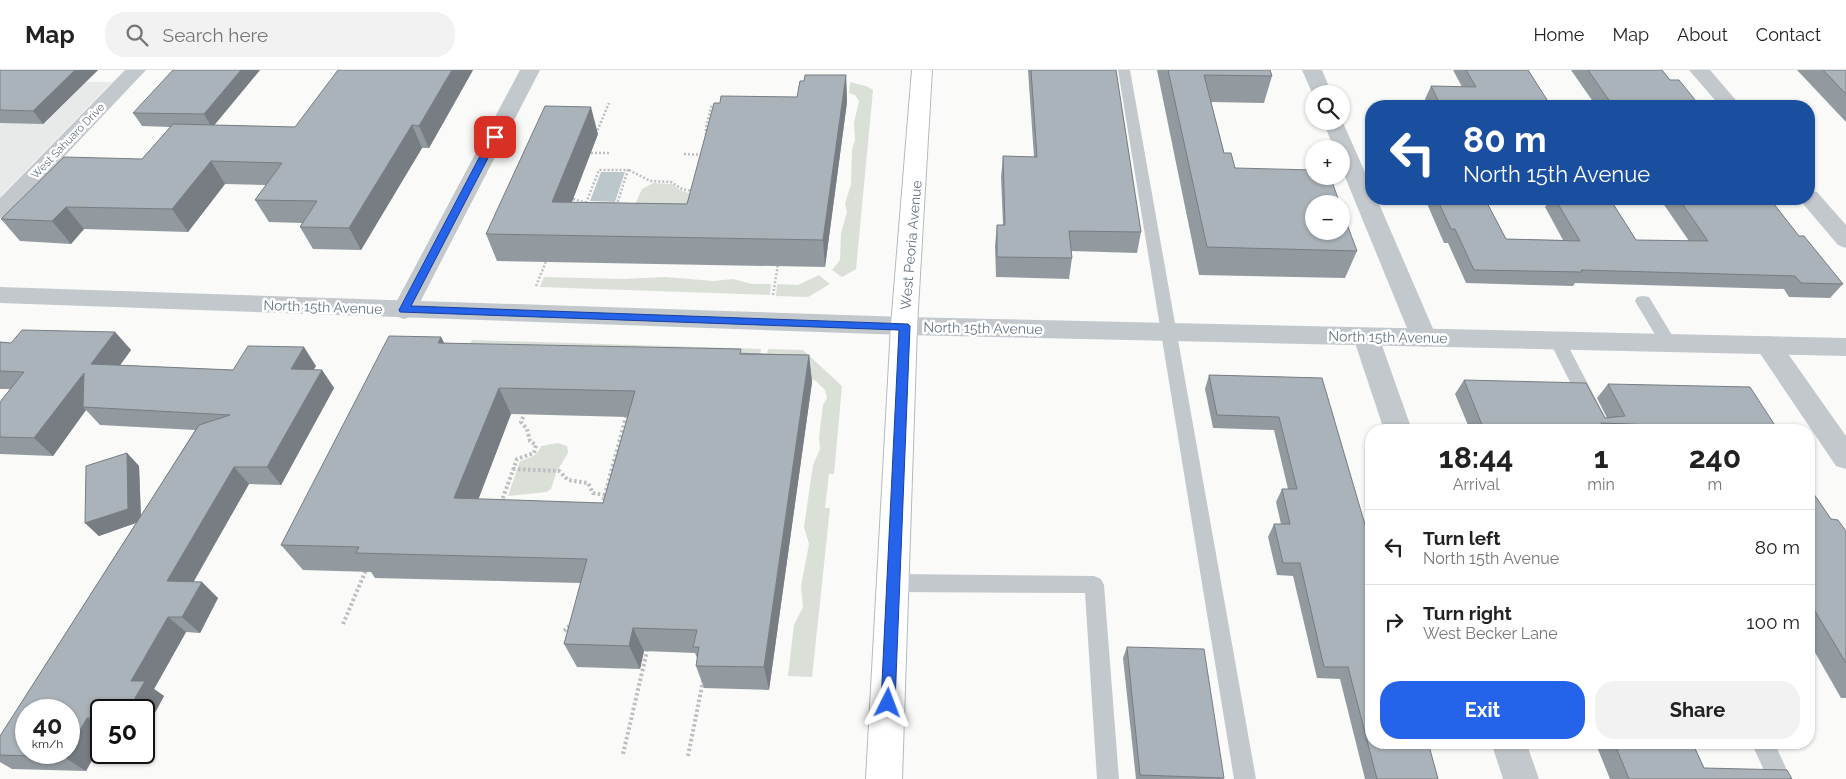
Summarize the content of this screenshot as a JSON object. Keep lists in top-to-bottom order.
{
  "streets": {
    "main road": ["West Peoria Avenue"],
    "street": ["West Sahuaro Drive", "North 15th Avenue"]
  },
  "crossings": [
    ["West Peoria Avenue", "North 15th Avenue"]
  ],
  "page": {
    "header": "Map",
    "search": "Search here",
    "nav": [
      "Home",
      "Map",
      "About",
      "Contact"
    ],
    "map_buttons": ["+", "−"],
    "turn": ["80 m", "North 15th Avenue"],
    "eta": [
      "18:44",
      "Arrival",
      "1",
      "min",
      "240",
      "m"
    ],
    "list": [
      {
        "name": "Turn left",
        "note": "North 15th Avenue",
        "value": "80 m"
      },
      {
        "name": "Turn right",
        "note": "West Becker Lane",
        "value": "100 m"
      }
    ],
    "buttons": ["Exit", "Share"],
    "speed": "40 km/h",
    "limit": "50"
  }
}
